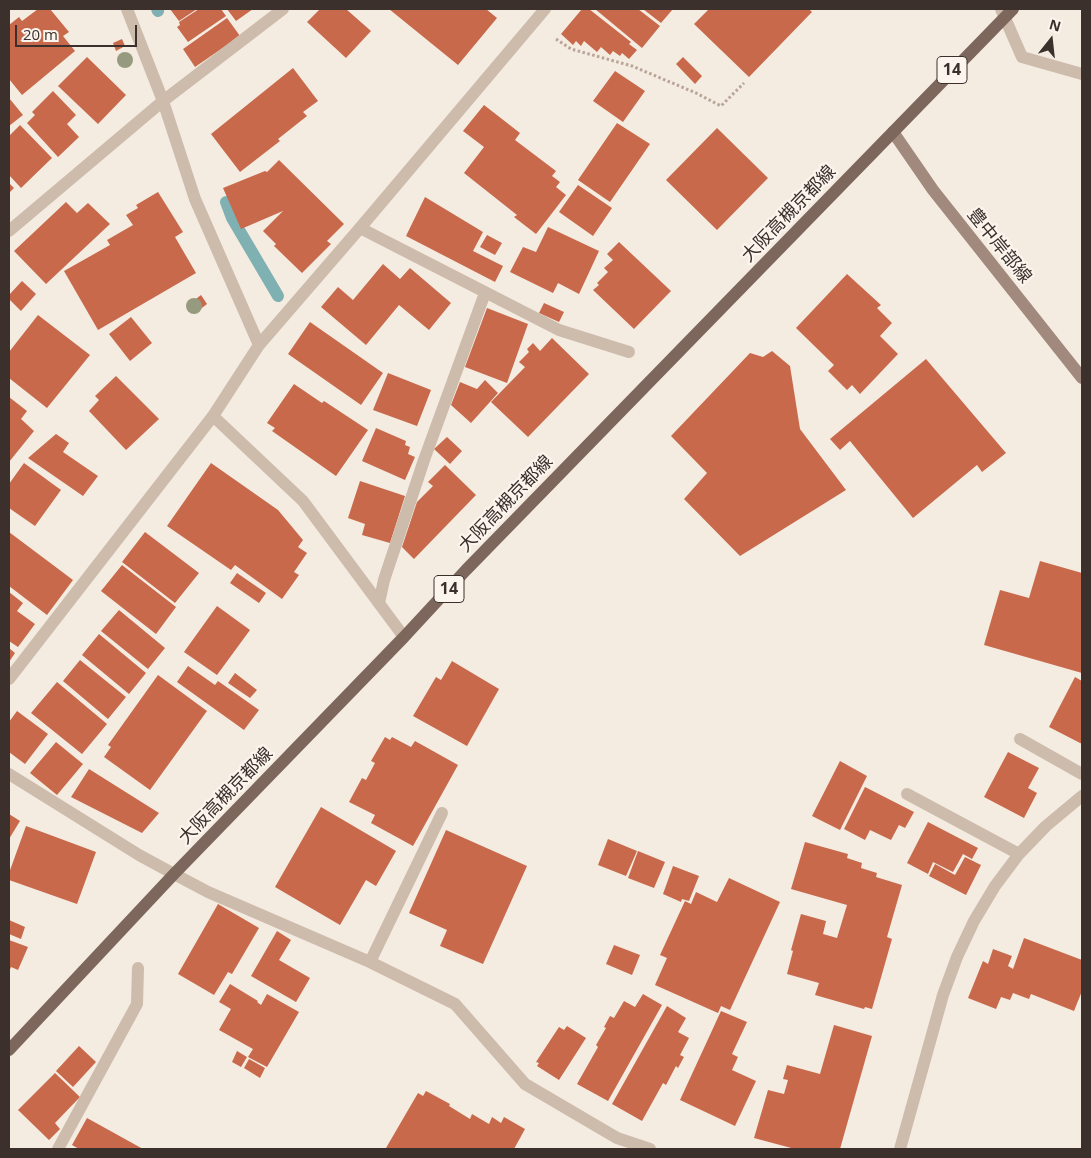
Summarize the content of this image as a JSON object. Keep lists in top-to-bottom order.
{
  "streets": {
    "main road": ["14", "大阪高槻京都線"],
    "street": ["豊中岸部線"]
  },
  "crossings": [
    ["大阪高槻京都線", "豊中岸部線"]
  ],
  "scale_bar": "20 m",
  "north": "top"
}
